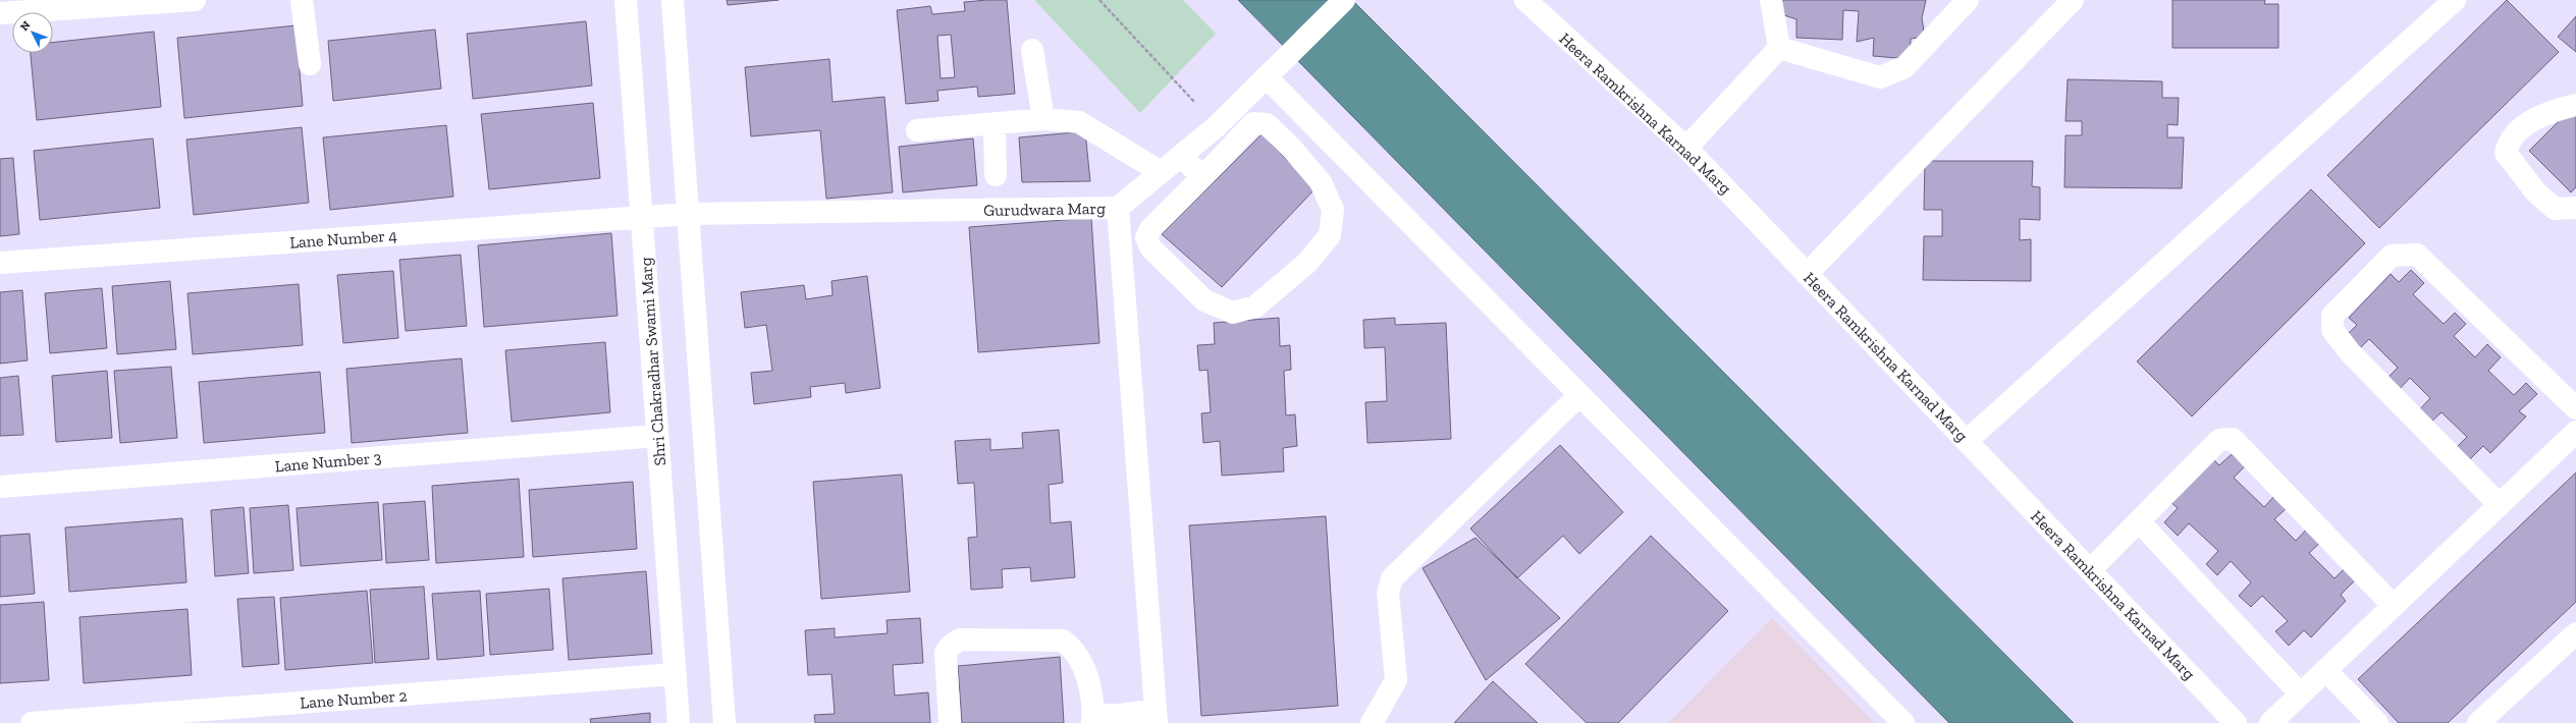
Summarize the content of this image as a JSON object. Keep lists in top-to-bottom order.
{
  "streets": {
    "street": [
      "Heera Ramkrishna Karnad Marg",
      "Gurudwara Marg",
      "Lane Number 4",
      "Shri Chakradhar Swami Marg",
      "Lane Number 3",
      "Lane Number 2"
    ]
  },
  "crossings": [
    ["Gurudwara Marg", "Lane Number 4"],
    ["Lane Number 4", "Shri Chakradhar Swami Marg"],
    ["Shri Chakradhar Swami Marg", "Lane Number 3"],
    ["Shri Chakradhar Swami Marg", "Lane Number 2"]
  ],
  "north": "top left"
}
